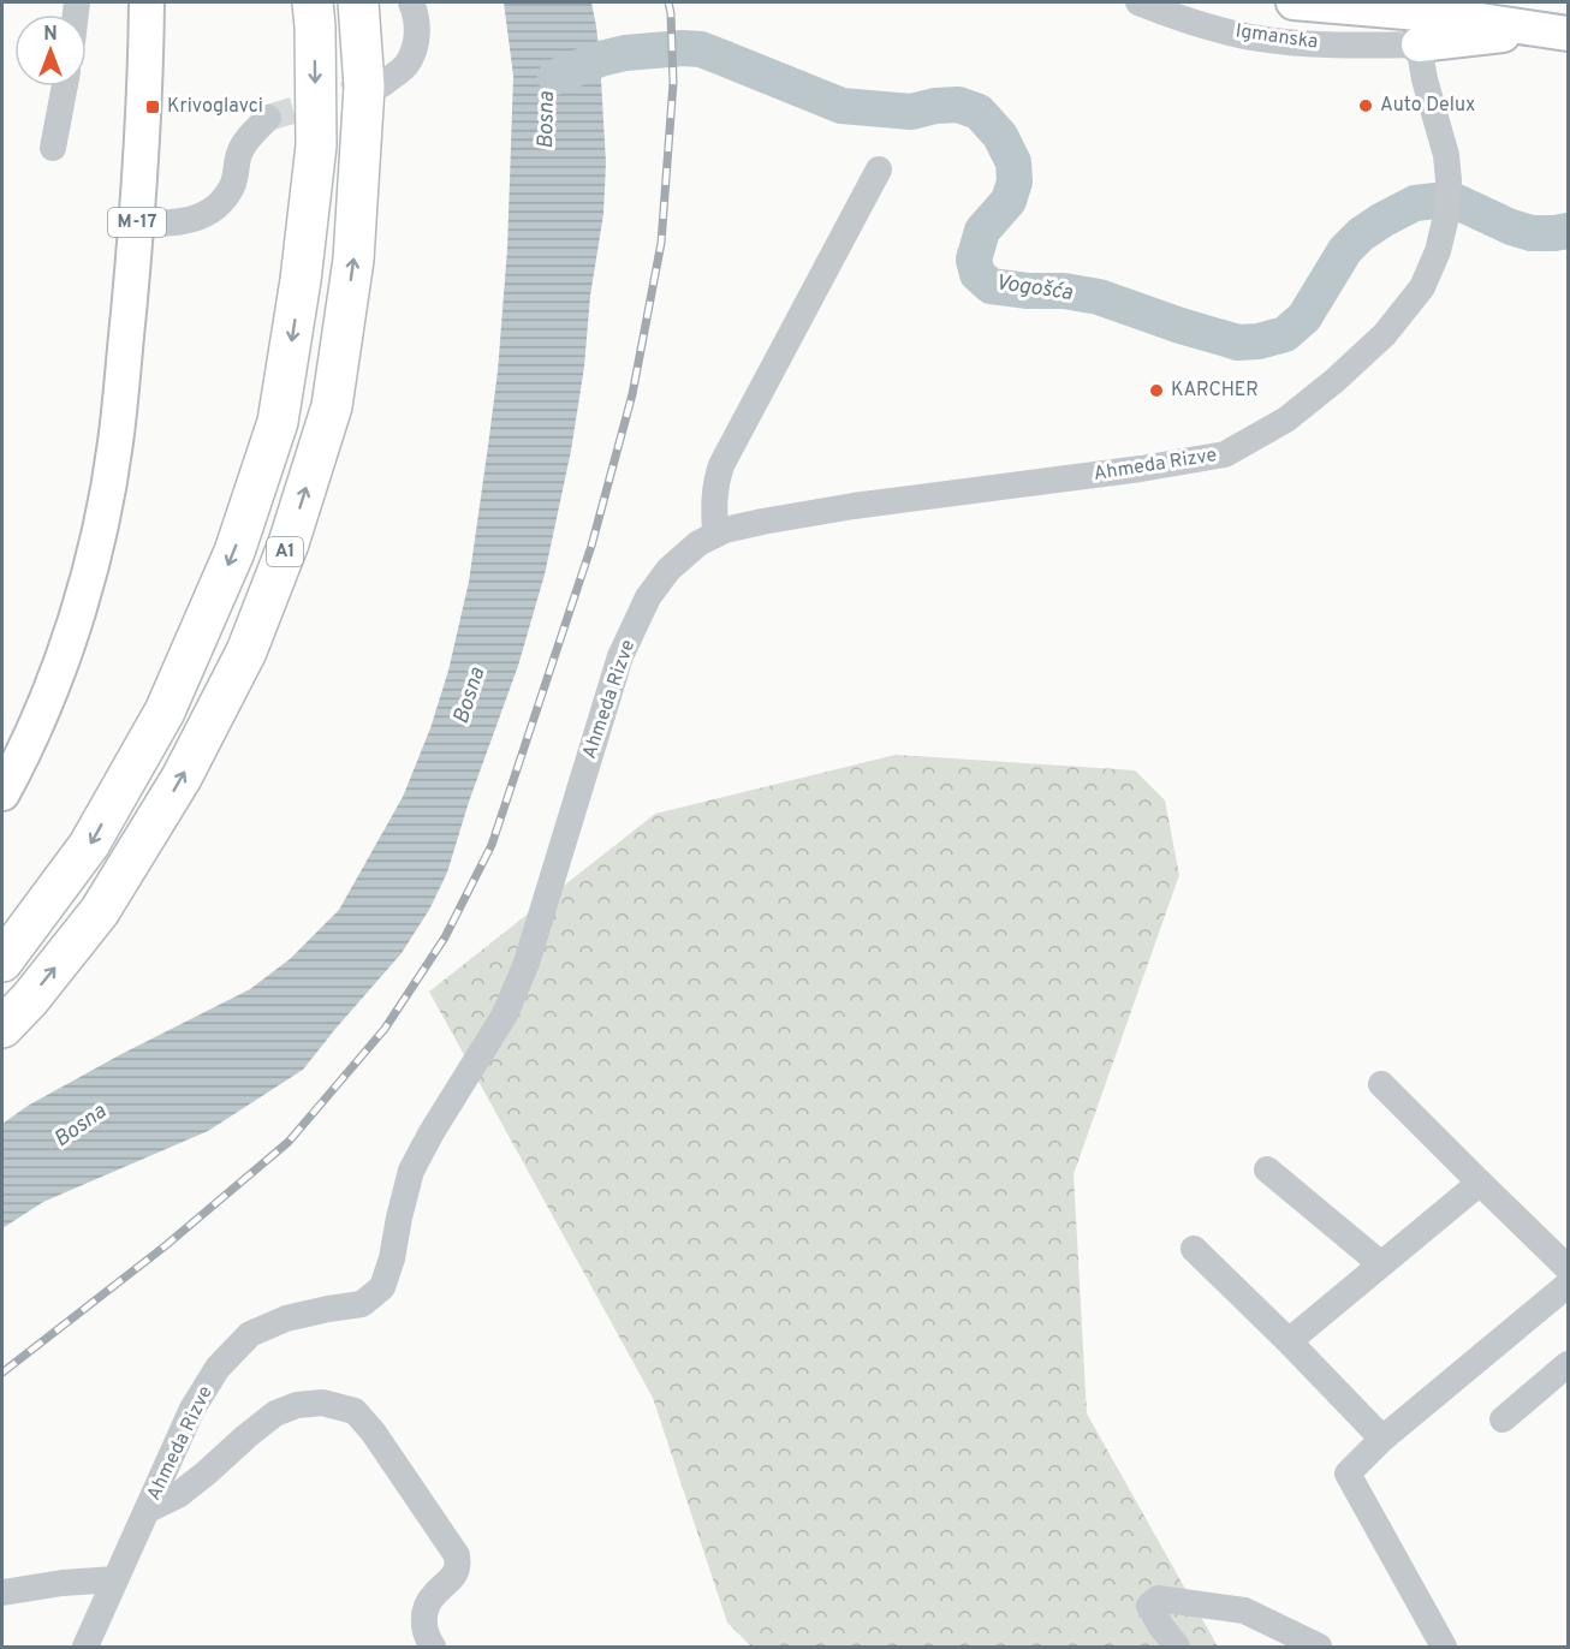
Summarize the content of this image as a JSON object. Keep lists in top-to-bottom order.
{
  "streets": {
    "highway": ["A1"],
    "main road": ["M-17"],
    "street": ["Igmanska", "Ahmeda Rizve"]
  },
  "crossings": [
    ["Igmanska", "Ahmeda Rizve"]
  ],
  "water": ["Bosna", "Vogošća"],
  "places": {
    "other": ["Auto Delux", "KARCHER"],
    "transit": ["Krivoglavci"]
  },
  "north": "top"
}
